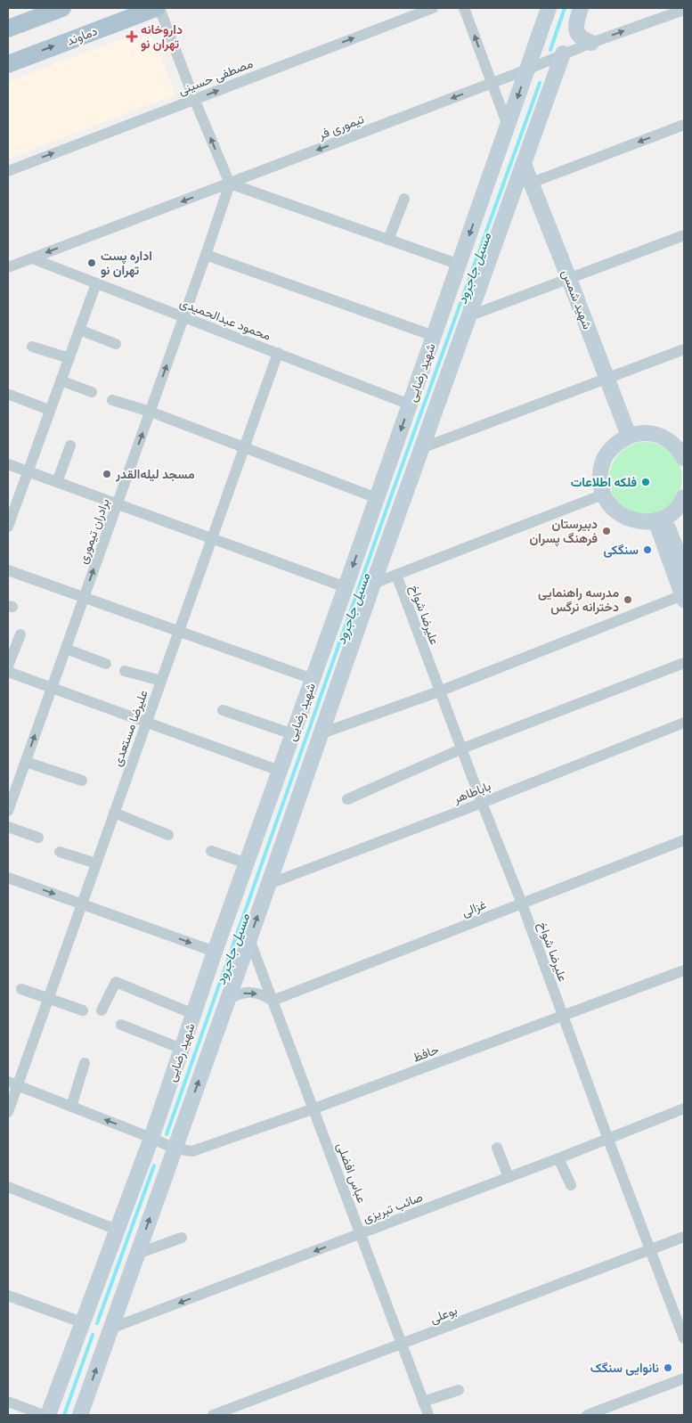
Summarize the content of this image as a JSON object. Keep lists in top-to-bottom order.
{
  "streets": {
    "main road": ["دماوند", "شهید شمس", "شهید رضایی"],
    "street": [
      "مصطفی حسینی",
      "تیموری فر",
      "محمود عبدالحمیدی",
      "برادران تیموری",
      "علیرضا شواخ",
      "علیرضا مستعدی",
      "باباطاهر",
      "غزالی",
      "حافظ",
      "عباس افضلی",
      "صائب تبریزی",
      "بوعلی"
    ]
  },
  "crossings": [
    ["تیموری فر", "محمود عبدالحمیدی"],
    ["تیموری فر", "شهید رضایی"],
    ["تیموری فر", "برادران تیموری"],
    ["شهید شمس", "شهید رضایی"],
    ["محمود عبدالحمیدی", "شهید رضایی"],
    ["محمود عبدالحمیدی", "برادران تیموری"],
    ["محمود عبدالحمیدی", "علیرضا مستعدی"],
    ["شهید رضایی", "باباطاهر"],
    ["شهید رضایی", "حافظ"],
    ["شهید رضایی", "عباس افضلی"],
    ["شهید رضایی", "صائب تبریزی"],
    ["علیرضا شواخ", "باباطاهر"],
    ["علیرضا شواخ", "غزالی"],
    ["علیرضا شواخ", "حافظ"],
    ["علیرضا شواخ", "صائب تبریزی"],
    ["علیرضا شواخ", "بوعلی"],
    ["غزالی", "عباس افضلی"],
    ["حافظ", "عباس افضلی"],
    ["عباس افضلی", "صائب تبریزی"],
    ["عباس افضلی", "بوعلی"]
  ],
  "one_way": ["مصطفی حسینی", "صائب تبریزی"],
  "water": ["مسیل جاجرود"],
  "places": {
    "health": ["داروخانه تهران نو"],
    "other": [
      "اداره پست تهران نو",
      "مسجد لیله‌القدر",
      "فلکه اطلاعات",
      "دبیرستان فرهنگ پسران",
      "سنگکی",
      "مدرسه راهنمایی دخترانه نرگس",
      "نانوایی سنگک"
    ]
  }
}
